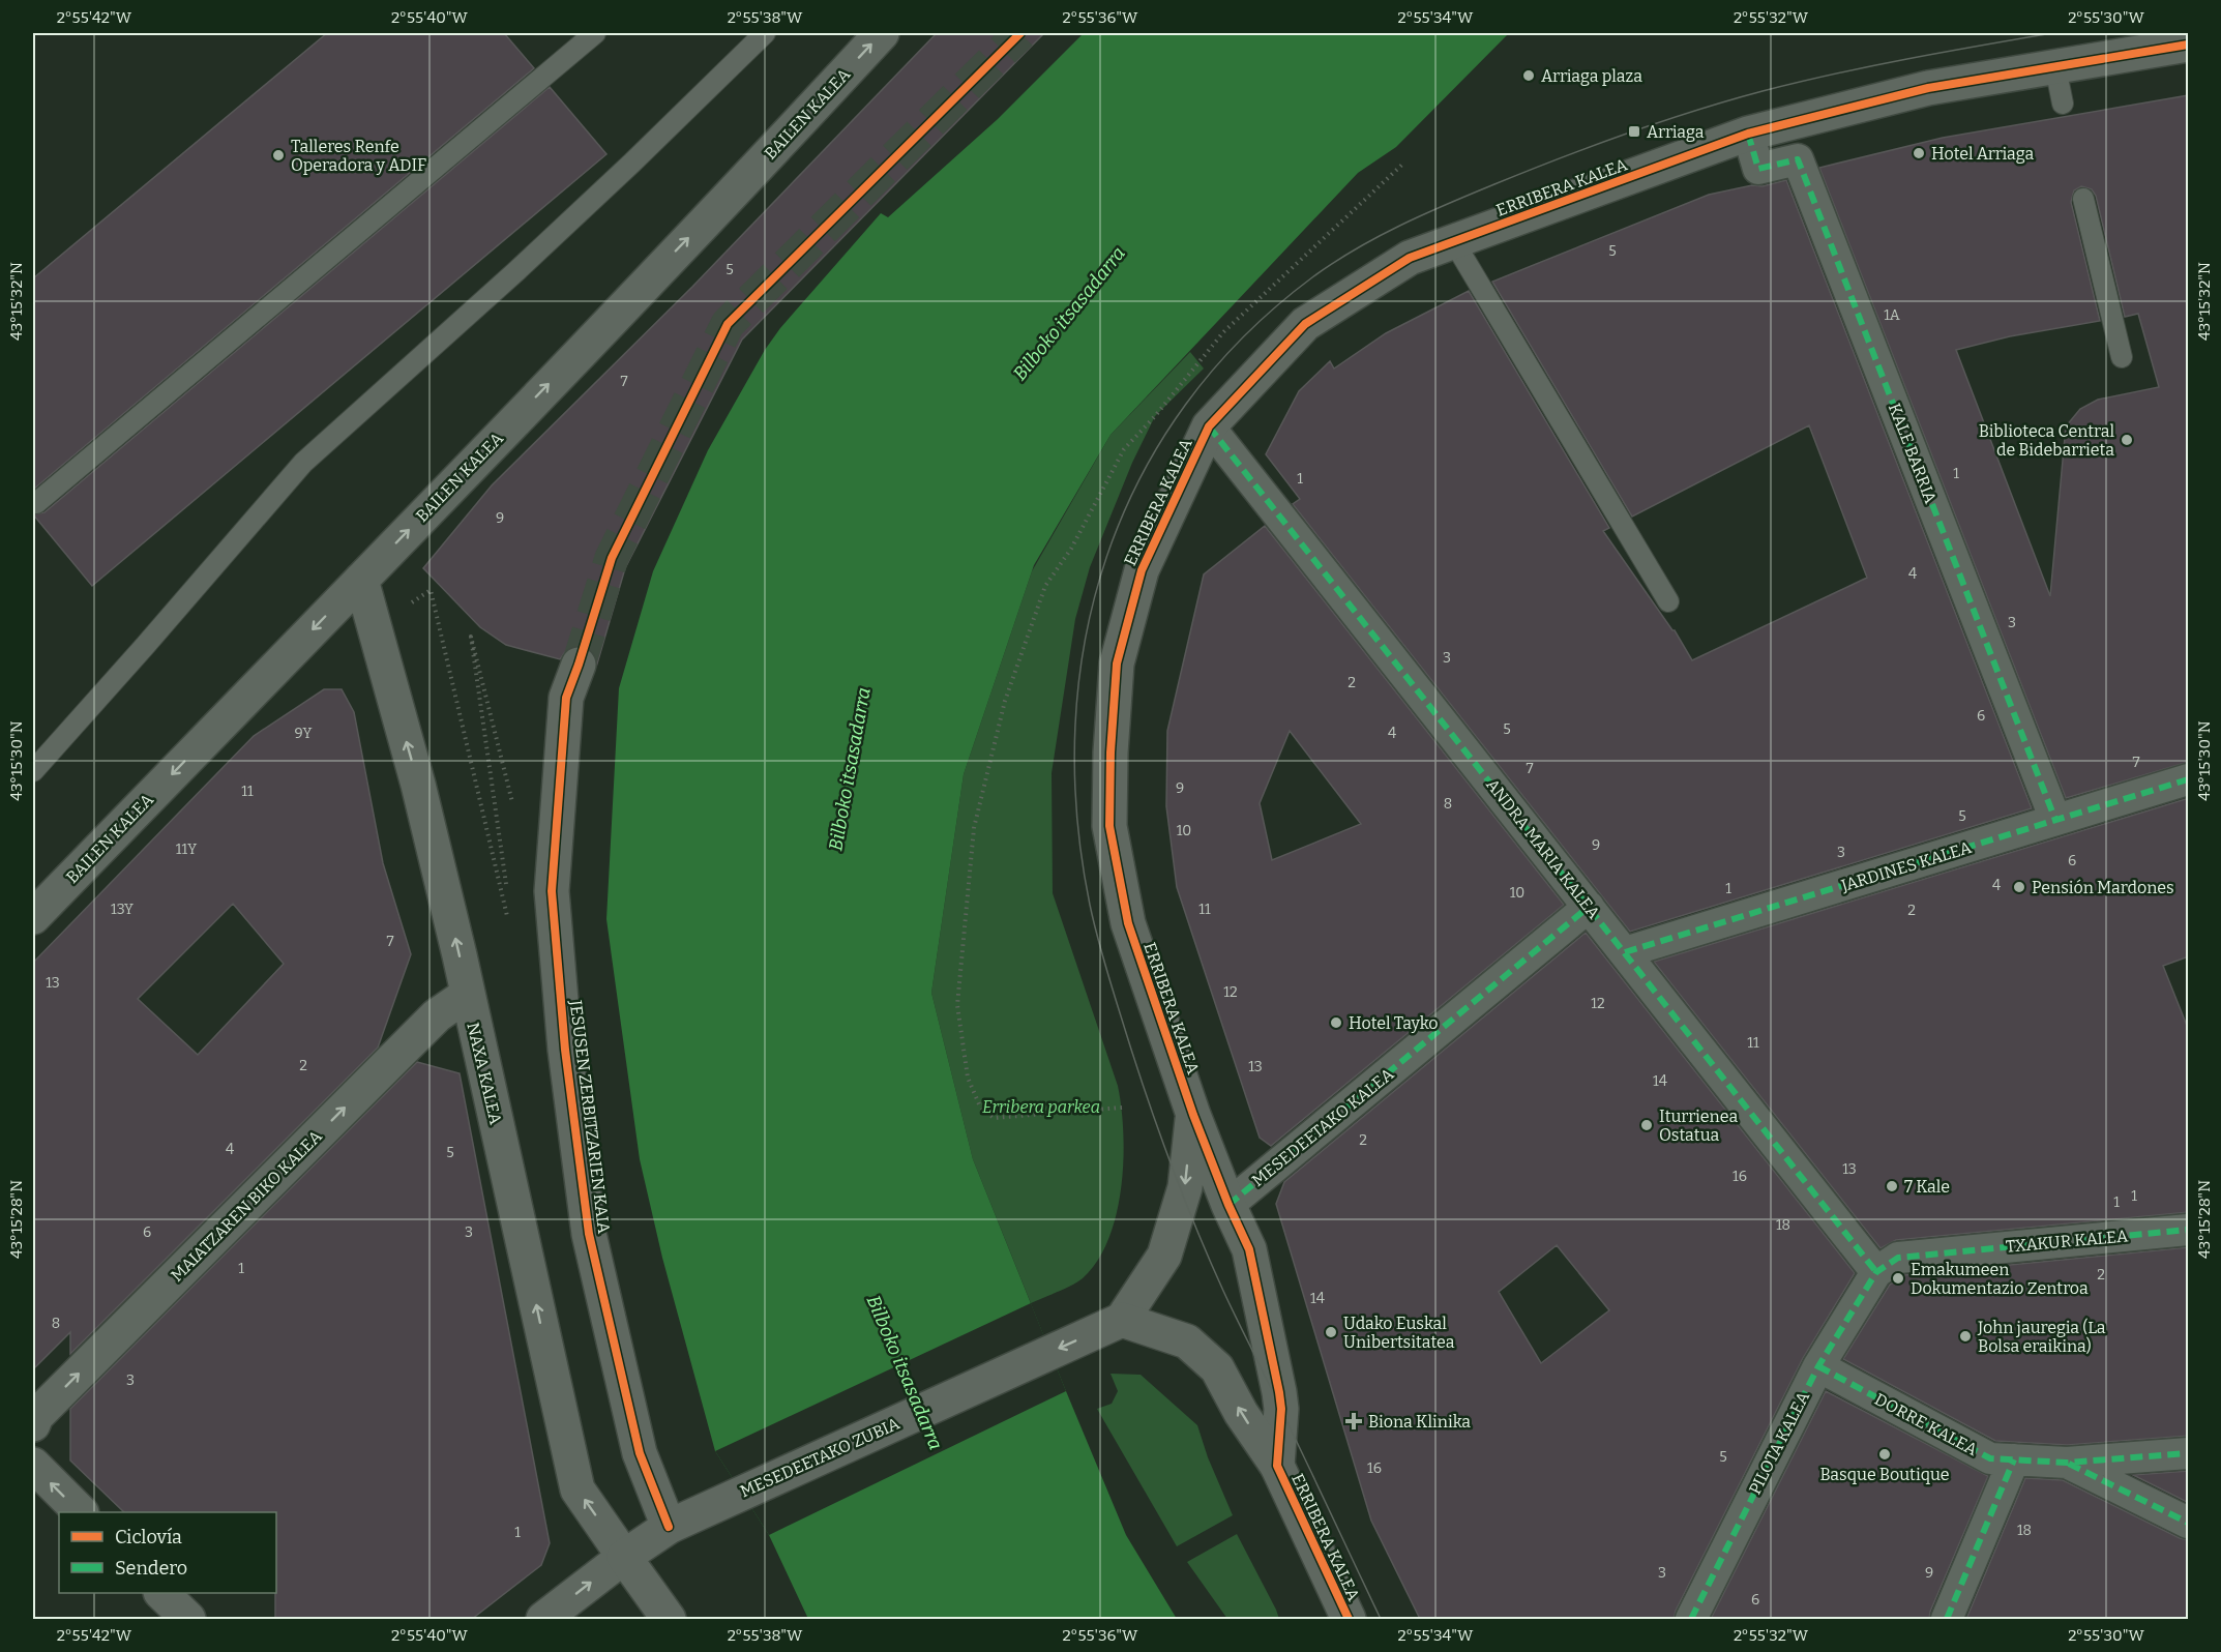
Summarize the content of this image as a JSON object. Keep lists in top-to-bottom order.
{
  "streets": {
    "street": [
      "BAILEN KALEA",
      "ERRIBERA KALEA",
      "KALE BARRIA",
      "ANDRA MARIA KALEA",
      "JARDINES KALEA",
      "NAXA KALEA",
      "JESUSEN ZERBITZARIEN KAIA",
      "MESEDEETAKO KALEA",
      "MAIATZAREN BIKO KALEA",
      "TXAKUR KALEA",
      "DORRE KALEA",
      "PILOTA KALEA",
      "MESEDEETAKO ZUBIA"
    ]
  },
  "crossings": [
    ["BAILEN KALEA", "NAXA KALEA"],
    ["ERRIBERA KALEA", "KALE BARRIA"],
    ["ERRIBERA KALEA", "ANDRA MARIA KALEA"],
    ["ERRIBERA KALEA", "MESEDEETAKO KALEA"],
    ["ERRIBERA KALEA", "MESEDEETAKO ZUBIA"],
    ["KALE BARRIA", "JARDINES KALEA"],
    ["ANDRA MARIA KALEA", "JARDINES KALEA"],
    ["ANDRA MARIA KALEA", "MESEDEETAKO KALEA"],
    ["ANDRA MARIA KALEA", "TXAKUR KALEA"],
    ["ANDRA MARIA KALEA", "PILOTA KALEA"],
    ["NAXA KALEA", "MAIATZAREN BIKO KALEA"],
    ["NAXA KALEA", "MESEDEETAKO ZUBIA"],
    ["JESUSEN ZERBITZARIEN KAIA", "MESEDEETAKO ZUBIA"],
    ["TXAKUR KALEA", "PILOTA KALEA"],
    ["DORRE KALEA", "PILOTA KALEA"]
  ],
  "one_way": ["NAXA KALEA", "MAIATZAREN BIKO KALEA"],
  "water": ["Bilboko itsasadarra"],
  "parks": ["Erribera parkea"],
  "places": {
    "other": [
      "Arriaga plaza",
      "Hotel Arriaga",
      "Talleres Renfe Operadora y ADIF",
      "Biblioteca Central de Bidebarrieta",
      "Pensión Mardones",
      "Hotel Tayko",
      "Iturrienea Ostatua",
      "7 Kale",
      "Emakumeen Dokumentazio Zentroa",
      "Udako Euskal Unibertsitatea",
      "John jauregia (La Bolsa eraikina)",
      "Basque Boutique"
    ],
    "transit": ["Arriaga"],
    "health": ["Biona Klinika"]
  },
  "house_numbers": [
    "5",
    "5",
    "1A",
    "7",
    "1",
    "1",
    "9",
    "4",
    "3",
    "3",
    "2",
    "6",
    "5",
    "9Y",
    "4",
    "7",
    "7",
    "9",
    "11",
    "8",
    "5",
    "10",
    "9",
    "11Y",
    "3",
    "6",
    "4",
    "1",
    "10",
    "13Y",
    "11",
    "2",
    "7",
    "13",
    "12",
    "12",
    "11",
    "2",
    "13",
    "14",
    "2",
    "4",
    "5",
    "13",
    "16",
    "1",
    "1",
    "18",
    "6",
    "3",
    "1",
    "2",
    "14",
    "8",
    "3",
    "5",
    "16",
    "18",
    "1",
    "3",
    "9",
    "6"
  ],
  "legend": ["Ciclovía", "Sendero"],
  "coordinates": [
    "2°55'42\"W",
    "2°55'40\"W",
    "2°55'38\"W",
    "2°55'36\"W",
    "2°55'34\"W",
    "2°55'32\"W",
    "2°55'30\"W",
    "43°15'32\"N",
    "43°15'30\"N",
    "43°15'28\"N"
  ]
}
